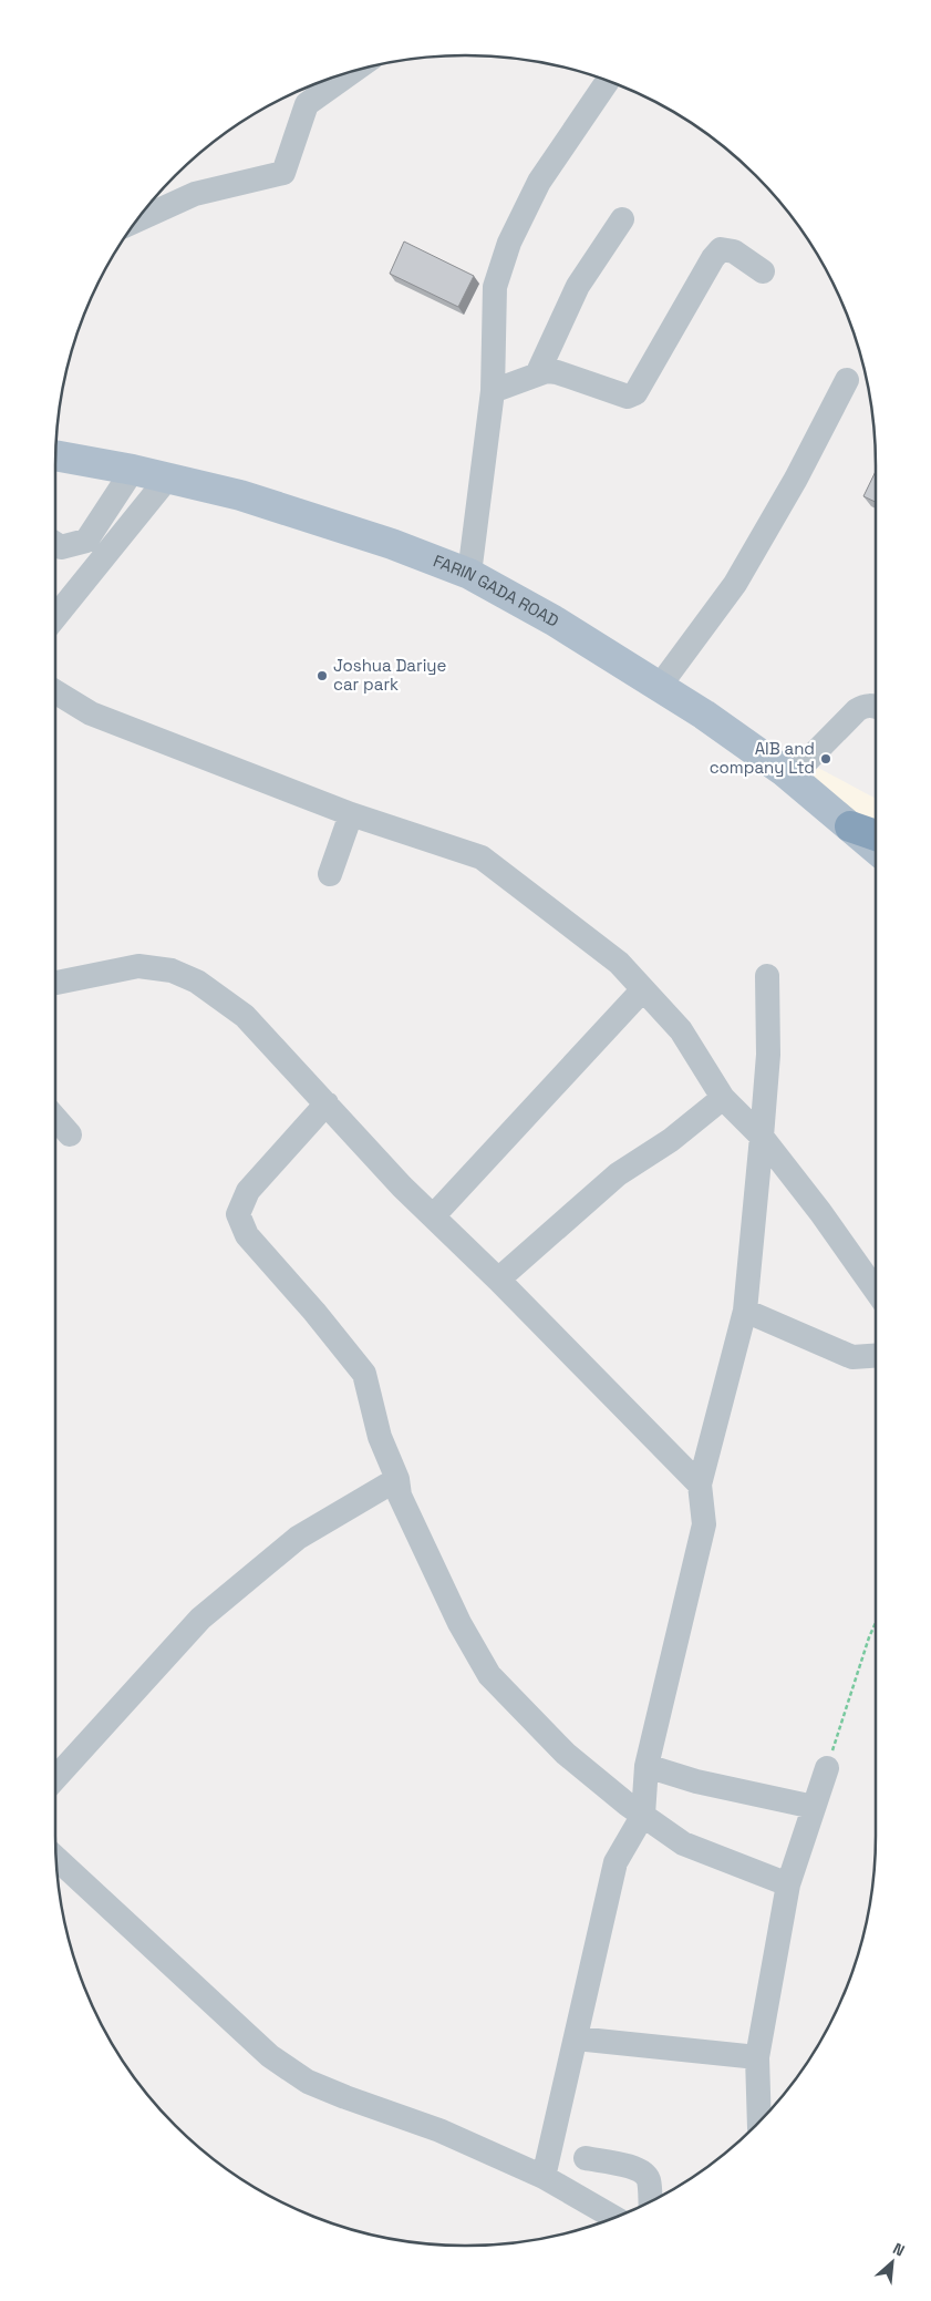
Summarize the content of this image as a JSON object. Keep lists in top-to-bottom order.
{
  "streets": {
    "main road": ["FARIN GADA ROAD"]
  },
  "places": ["Joshua Dariye car park", "AIB and company Ltd"],
  "north": "top right"
}
